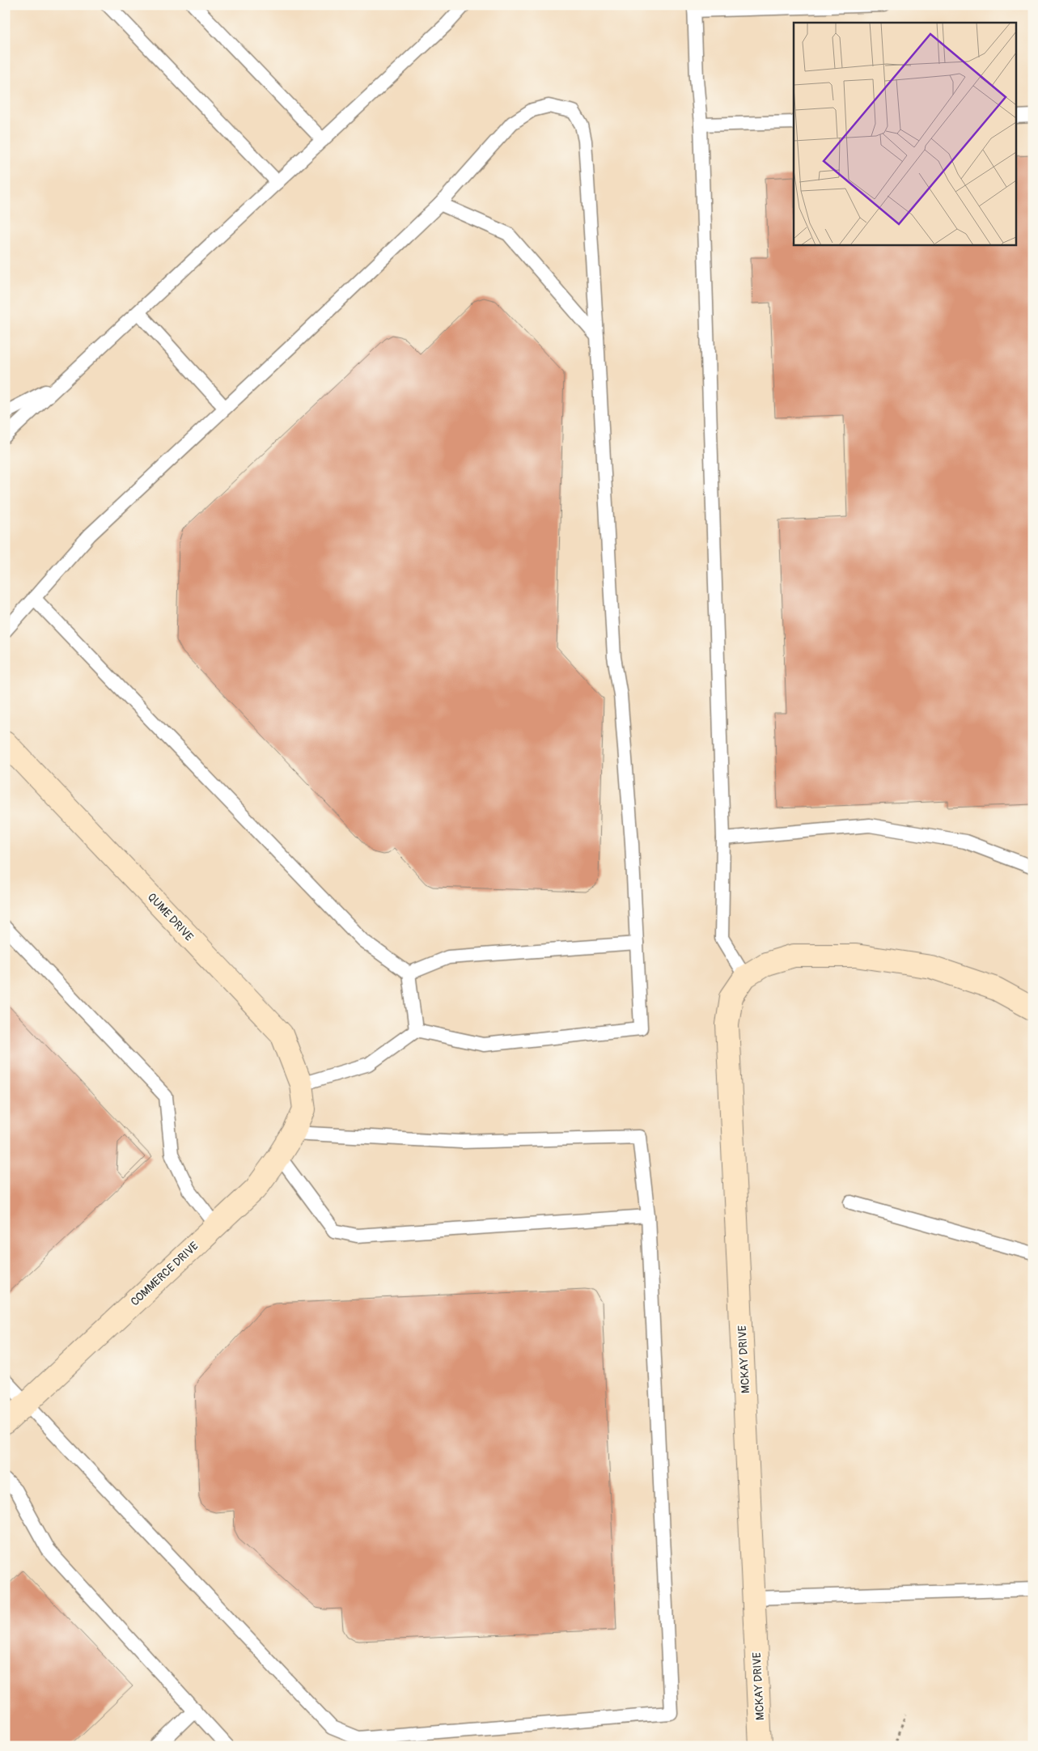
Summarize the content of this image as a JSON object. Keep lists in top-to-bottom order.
{
  "streets": {
    "street": ["QUME DRIVE", "COMMERCE DRIVE", "MCKAY DRIVE"]
  },
  "crossings": [
    ["QUME DRIVE", "COMMERCE DRIVE"]
  ]
}
